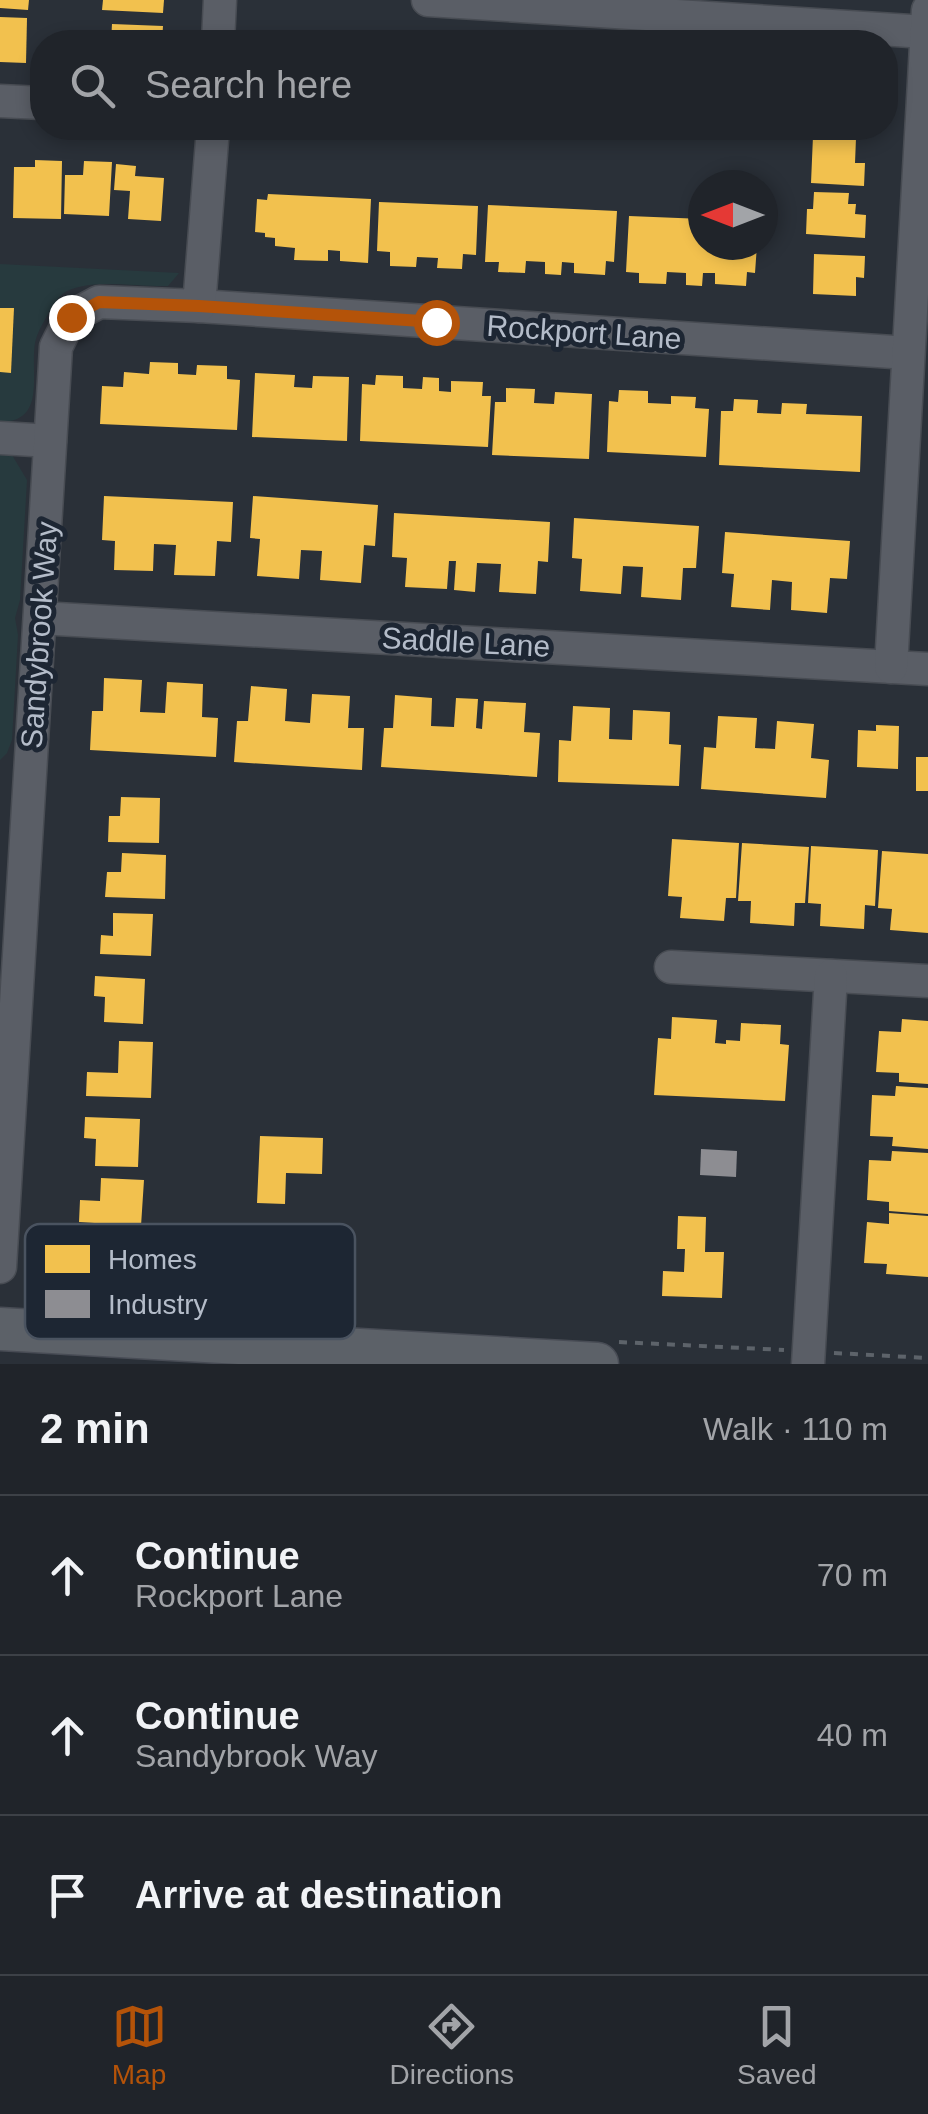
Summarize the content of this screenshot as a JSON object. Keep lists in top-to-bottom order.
{
  "streets": {
    "street": ["Rockport Lane", "Sandybrook Way", "Saddle Lane"]
  },
  "crossings": [
    ["Rockport Lane", "Sandybrook Way"],
    ["Sandybrook Way", "Saddle Lane"]
  ],
  "legend": ["Homes", "Industry"],
  "north": "left",
  "page": {
    "search": "Search here",
    "heading": ["2 min", "Walk · 110 m"],
    "list": [
      ["Continue", "Rockport Lane", "70 m"],
      ["Continue", "Sandybrook Way", "40 m"],
      "Arrive at destination"
    ],
    "nav": ["Map", "Directions", "Saved"]
  }
}
